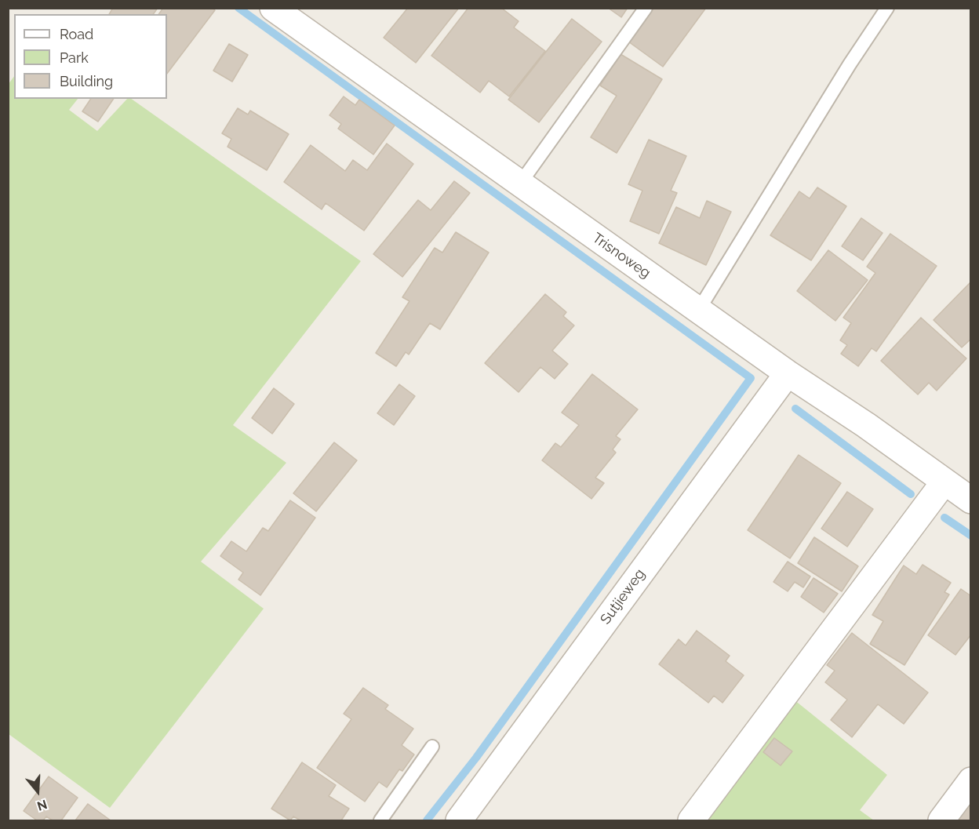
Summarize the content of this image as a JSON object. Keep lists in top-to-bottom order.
{
  "streets": {
    "street": ["Trisnoweg", "Sutjieweg"]
  },
  "crossings": [
    ["Trisnoweg", "Sutjieweg"]
  ],
  "legend": ["Road", "Park", "Building"],
  "north": "bottom"
}
